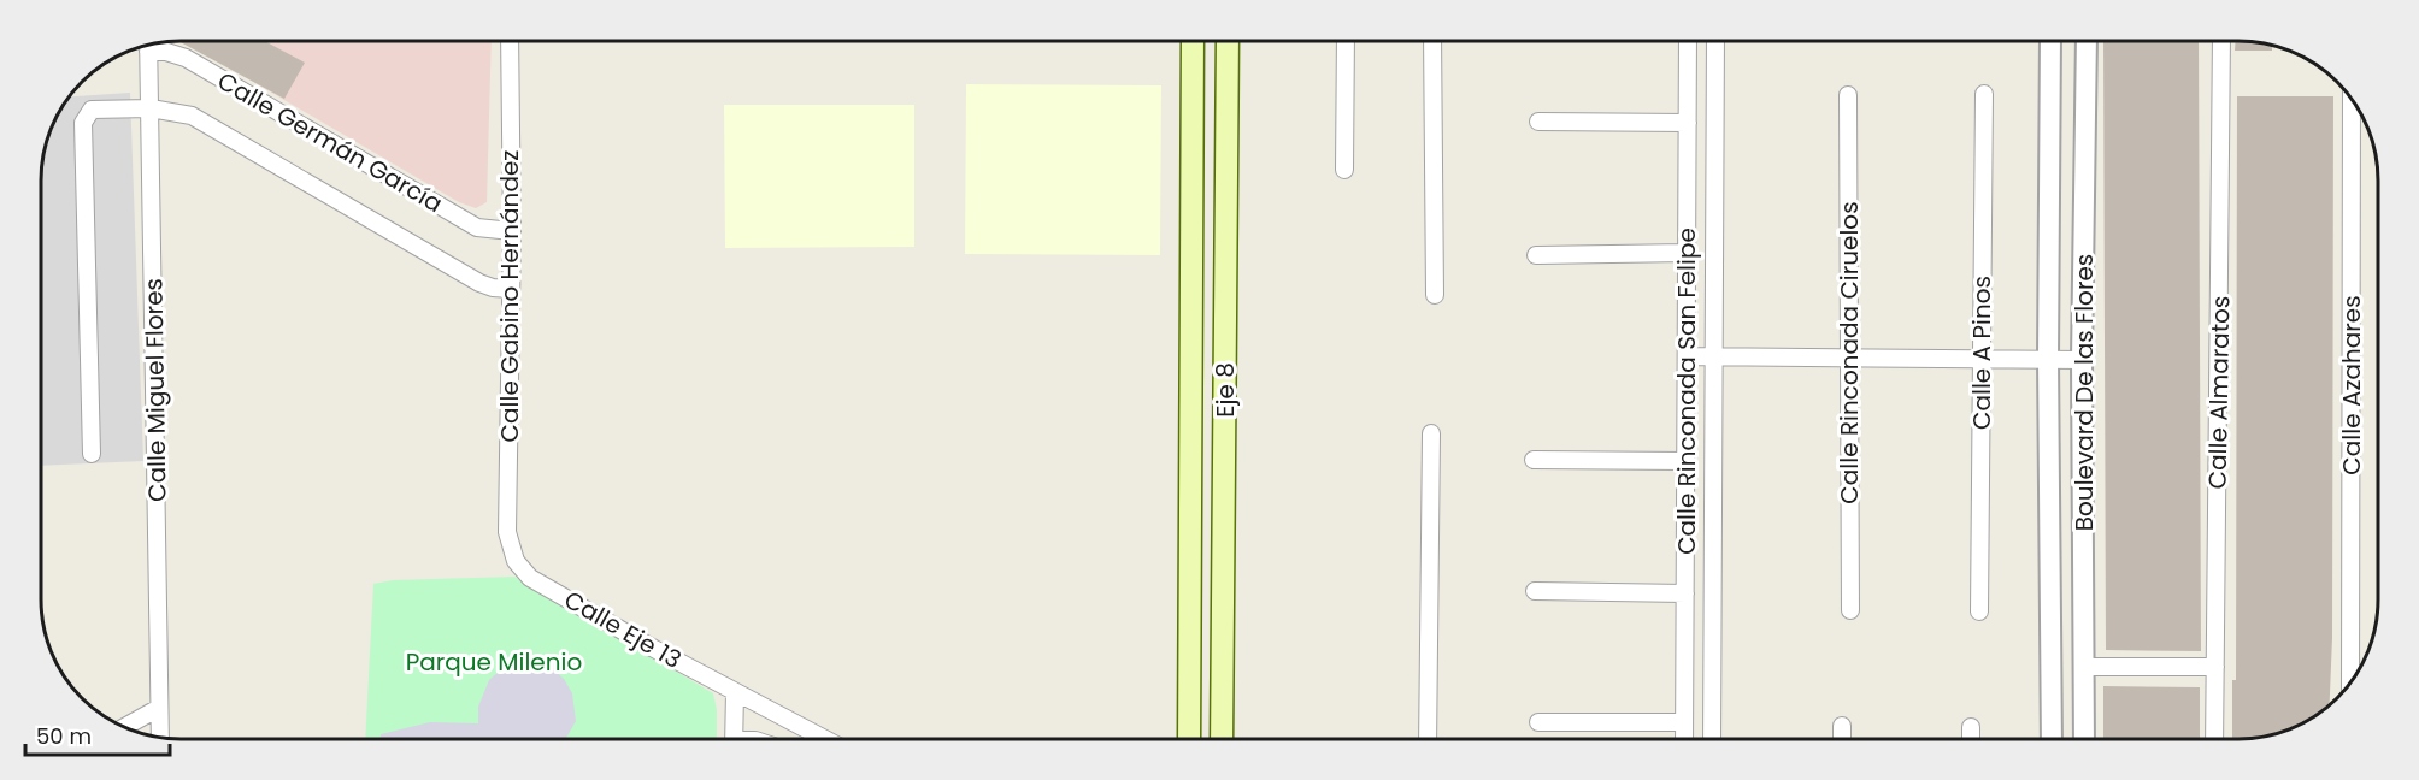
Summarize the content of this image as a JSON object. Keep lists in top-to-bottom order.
{
  "streets": {
    "main road": ["Eje 8"],
    "street": [
      "Calle Germán García",
      "Calle Gabino Hernández",
      "Calle Rinconada Ciruelos",
      "Calle A Pinos",
      "Calle Azahares",
      "Calle Miguel Flores",
      "Calle Rinconada San Felipe",
      "Boulevard De las Flores",
      "Calle Almaratos",
      "Calle Eje 13"
    ]
  },
  "crossings": [
    ["Calle Germán García", "Calle Gabino Hernández"],
    ["Calle Germán García", "Calle Miguel Flores"],
    ["Calle Gabino Hernández", "Calle Eje 13"]
  ],
  "parks": ["Parque Milenio"],
  "scale_bar": "50 m"
}
